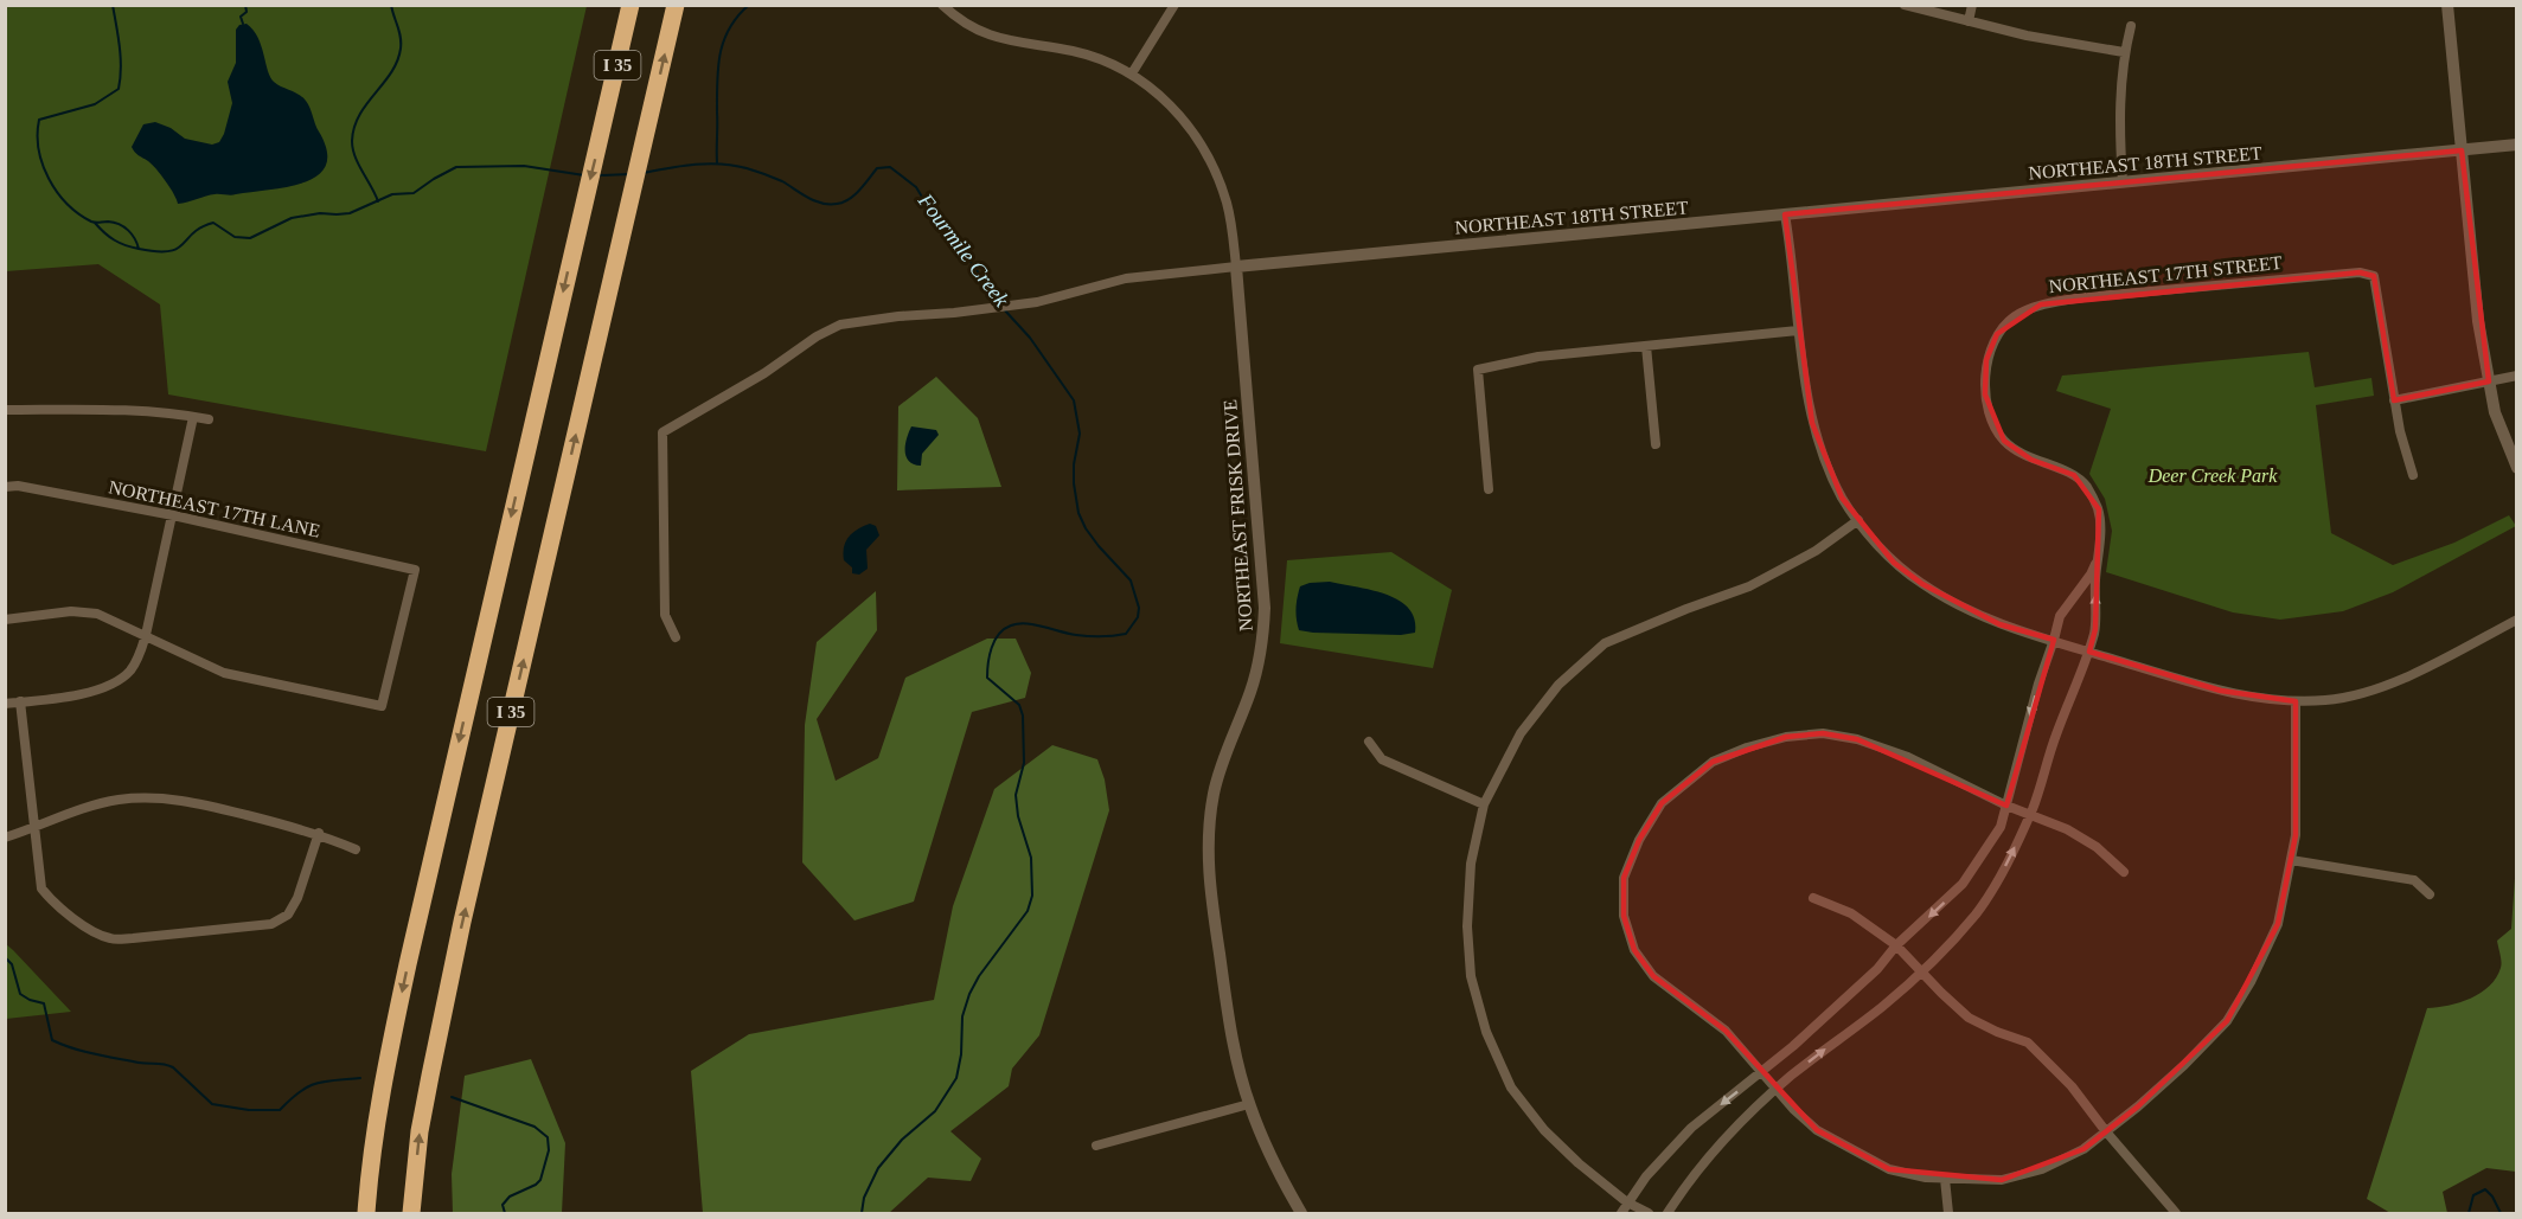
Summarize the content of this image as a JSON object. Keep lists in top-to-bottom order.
{
  "streets": {
    "highway": ["I 35"],
    "street": [
      "NORTHEAST 18TH STREET",
      "NORTHEAST 17TH STREET",
      "NORTHEAST 17TH LANE",
      "NORTHEAST FRISK DRIVE"
    ]
  },
  "crossings": [
    ["NORTHEAST 18TH STREET", "NORTHEAST FRISK DRIVE"]
  ],
  "water": ["Fourmile Creek"],
  "parks": ["Deer Creek Park"]
}
